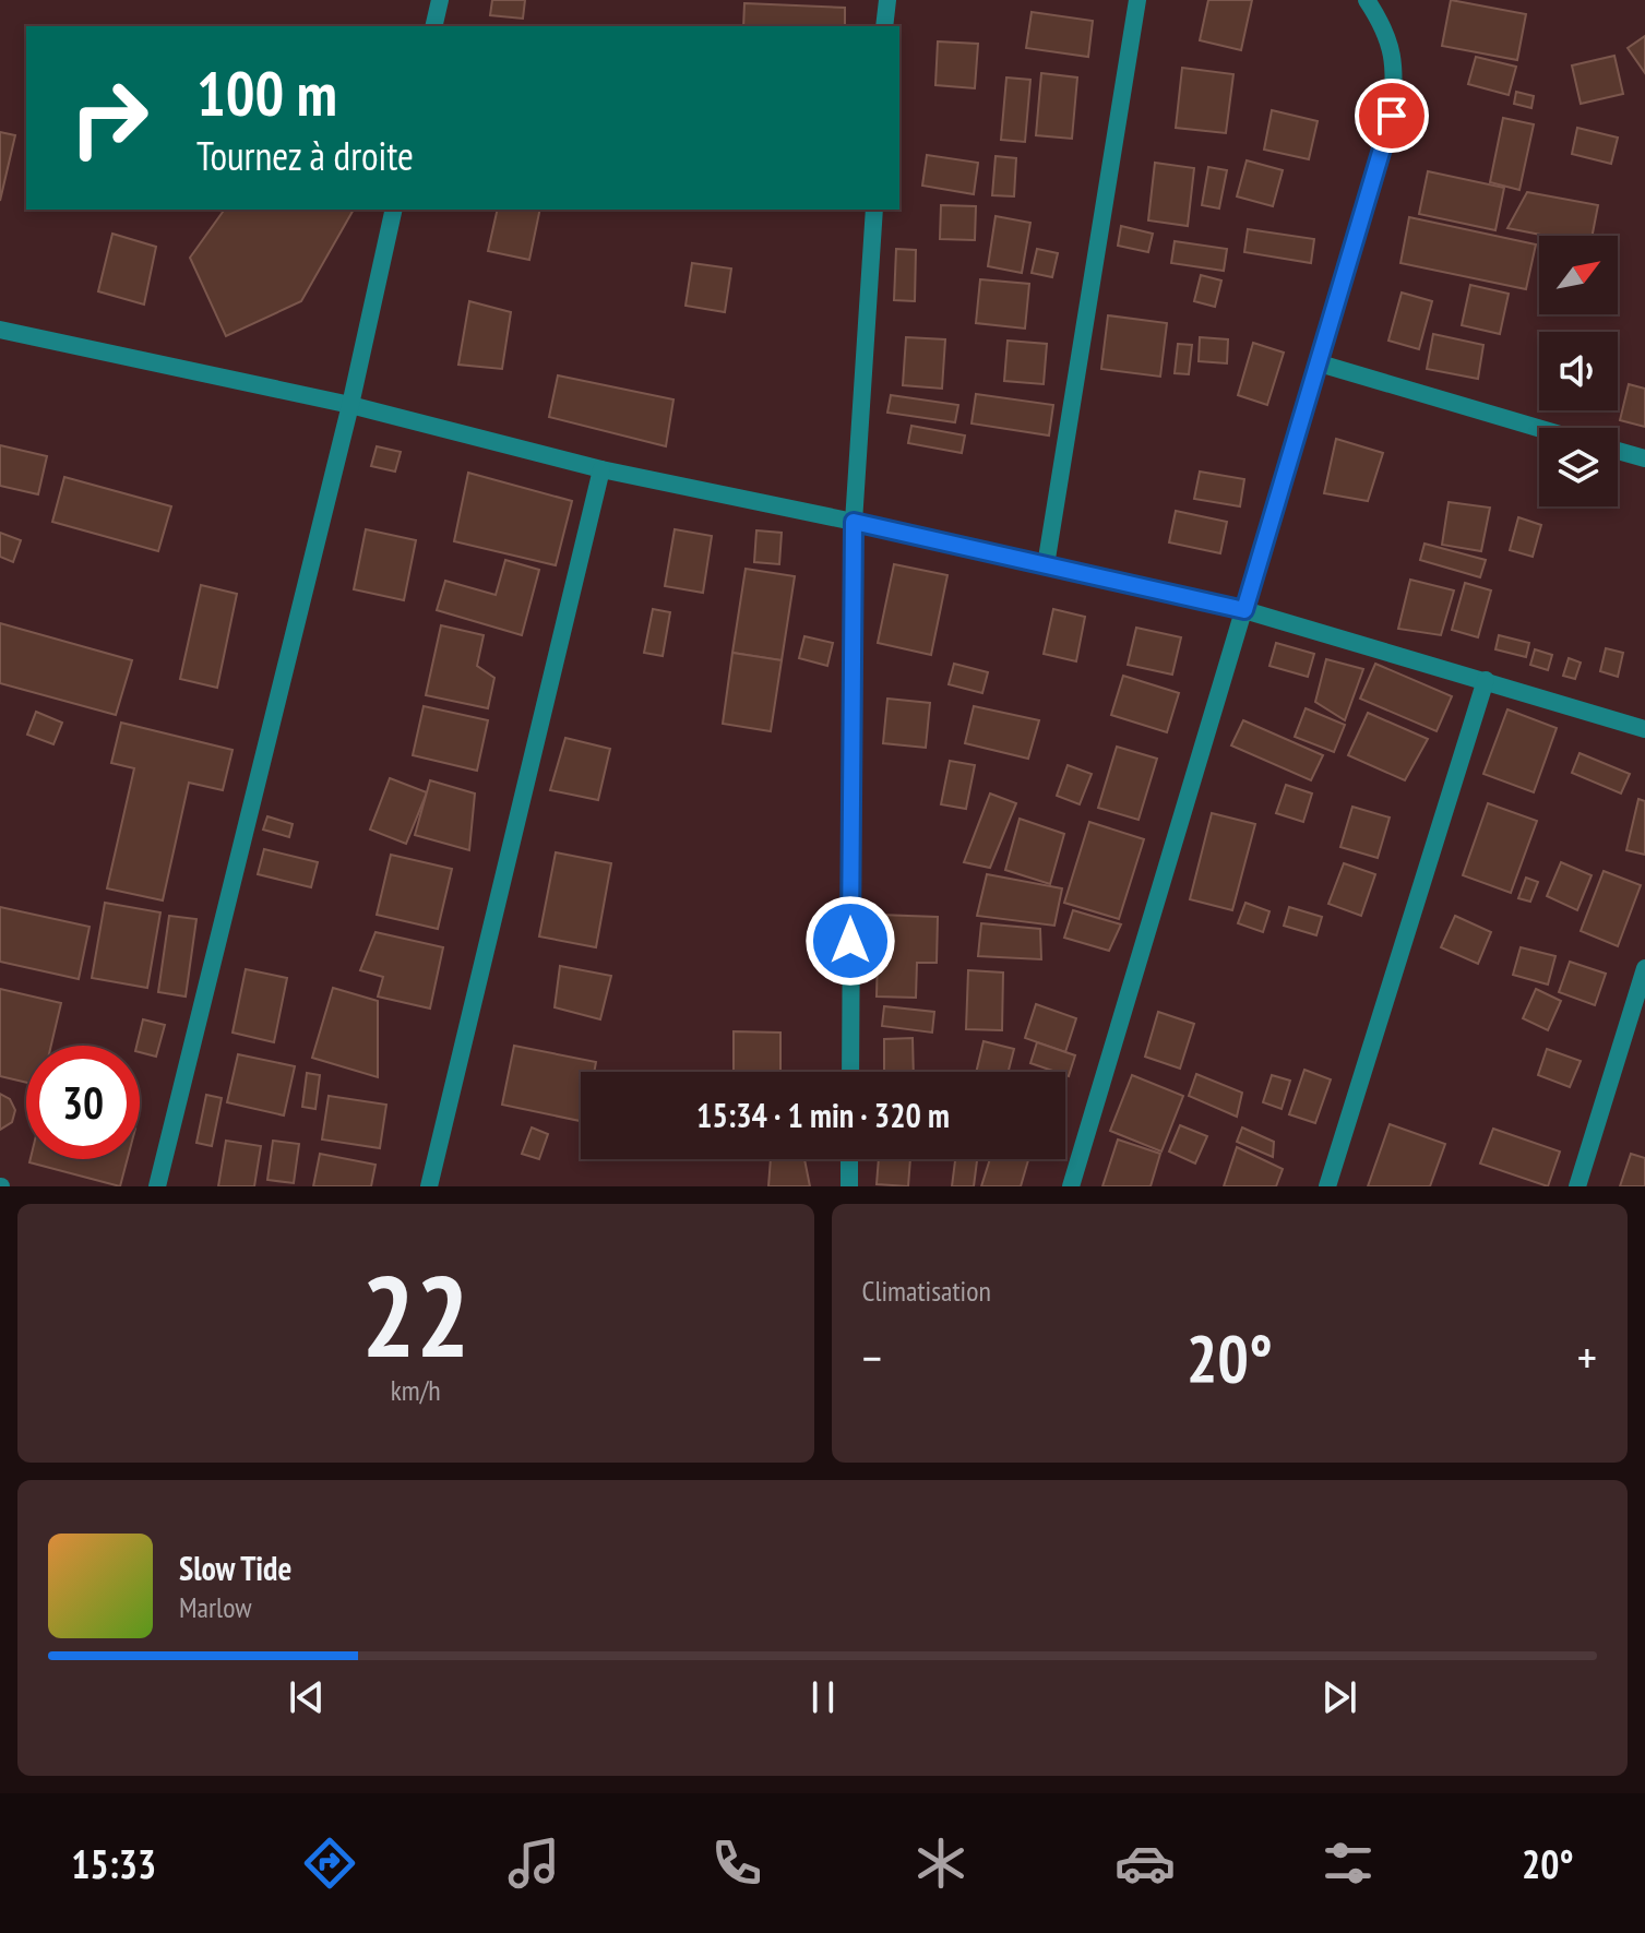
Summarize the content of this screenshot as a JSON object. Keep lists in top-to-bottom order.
{
  "north": "top right",
  "page": {
    "turn": ["100 m", "Tournez à droite"],
    "limit": "30",
    "trip": "15:34 · 1 min · 320 m",
    "tile": [
      ["22", "km/h"],
      "Climatisation"
    ],
    "heat": ["−", "20°", "+"],
    "song": ["Slow Tide", "Marlow"],
    "tabs": ["15:33", "20°"]
  }
}
